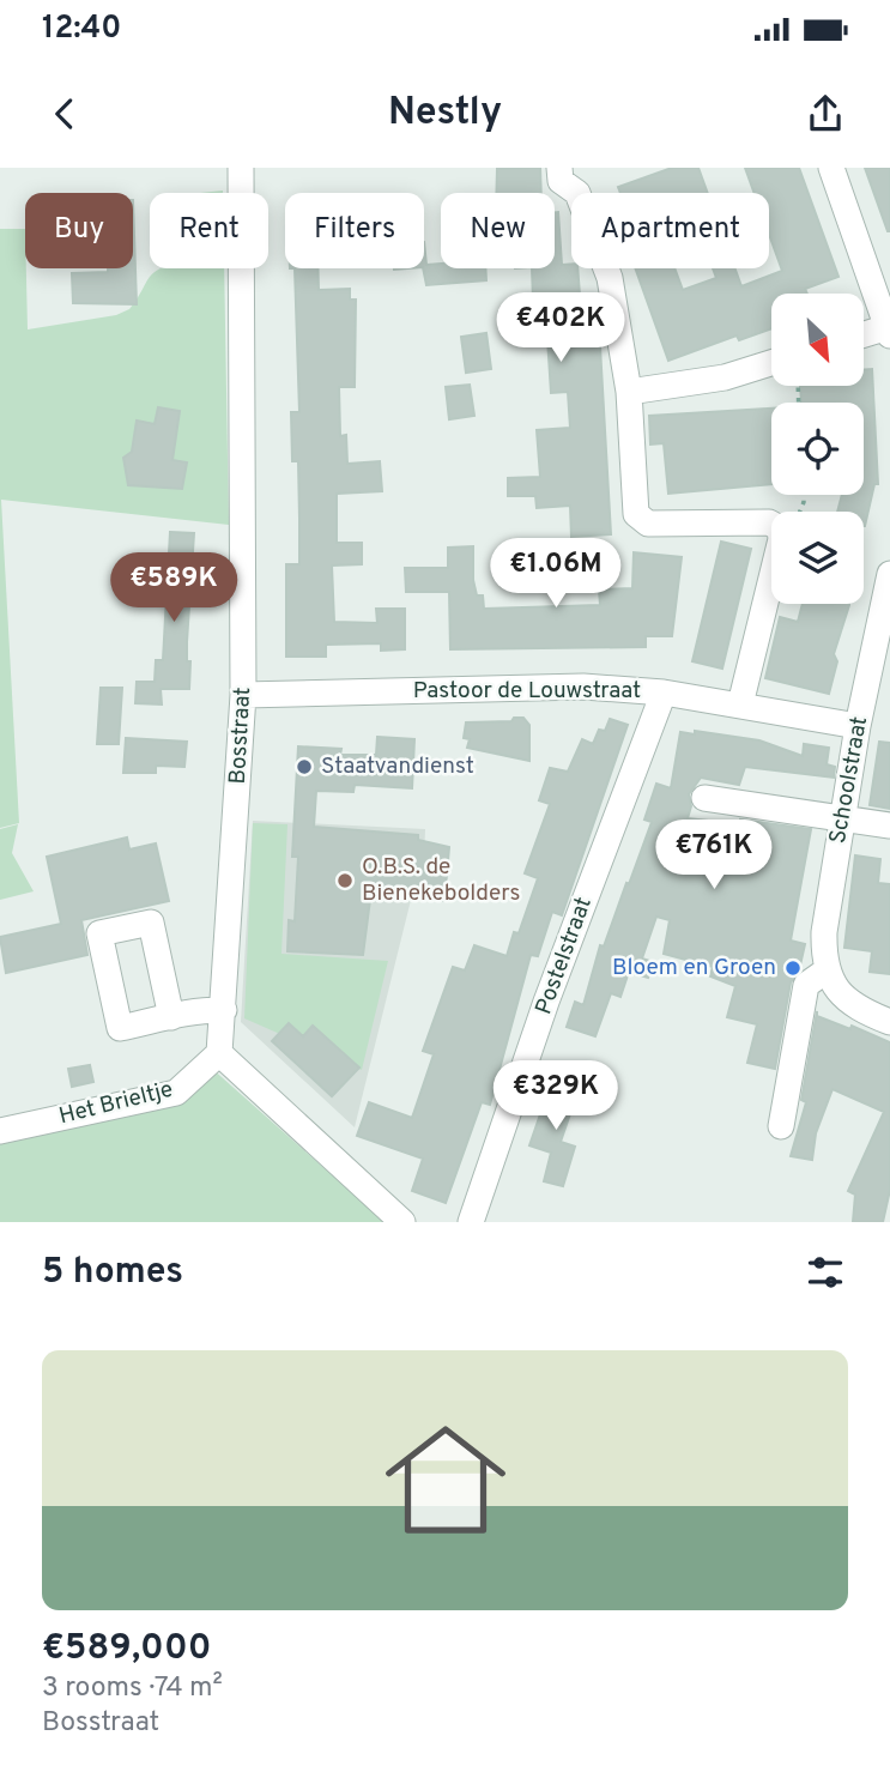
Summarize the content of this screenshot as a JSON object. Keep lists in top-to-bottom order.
{
  "streets": {
    "street": [
      "Pastoor de Louwstraat",
      "Bosstraat",
      "Schoolstraat",
      "Postelstraat",
      "Het Brieltje"
    ]
  },
  "crossings": [
    ["Pastoor de Louwstraat", "Bosstraat"],
    ["Pastoor de Louwstraat", "Schoolstraat"],
    ["Pastoor de Louwstraat", "Postelstraat"],
    ["Bosstraat", "Het Brieltje"]
  ],
  "places": ["Staatvandienst", "O.B.S. de Bienekebolders", "Bloem en Groen"],
  "north": "bottom right",
  "page": {
    "status": "12:40",
    "header": "Nestly",
    "chip": [
      "Buy",
      "Rent",
      "Filters",
      "New",
      "Apartment"
    ],
    "price": [
      "€402K",
      "€1.06M",
      "€589K",
      "€761K",
      "€329K"
    ],
    "heading": "5 homes",
    "list": [
      {
        "name": "€589,000",
        "note": "3 rooms · 74 m² · Bosstraat"
      }
    ]
  }
}
